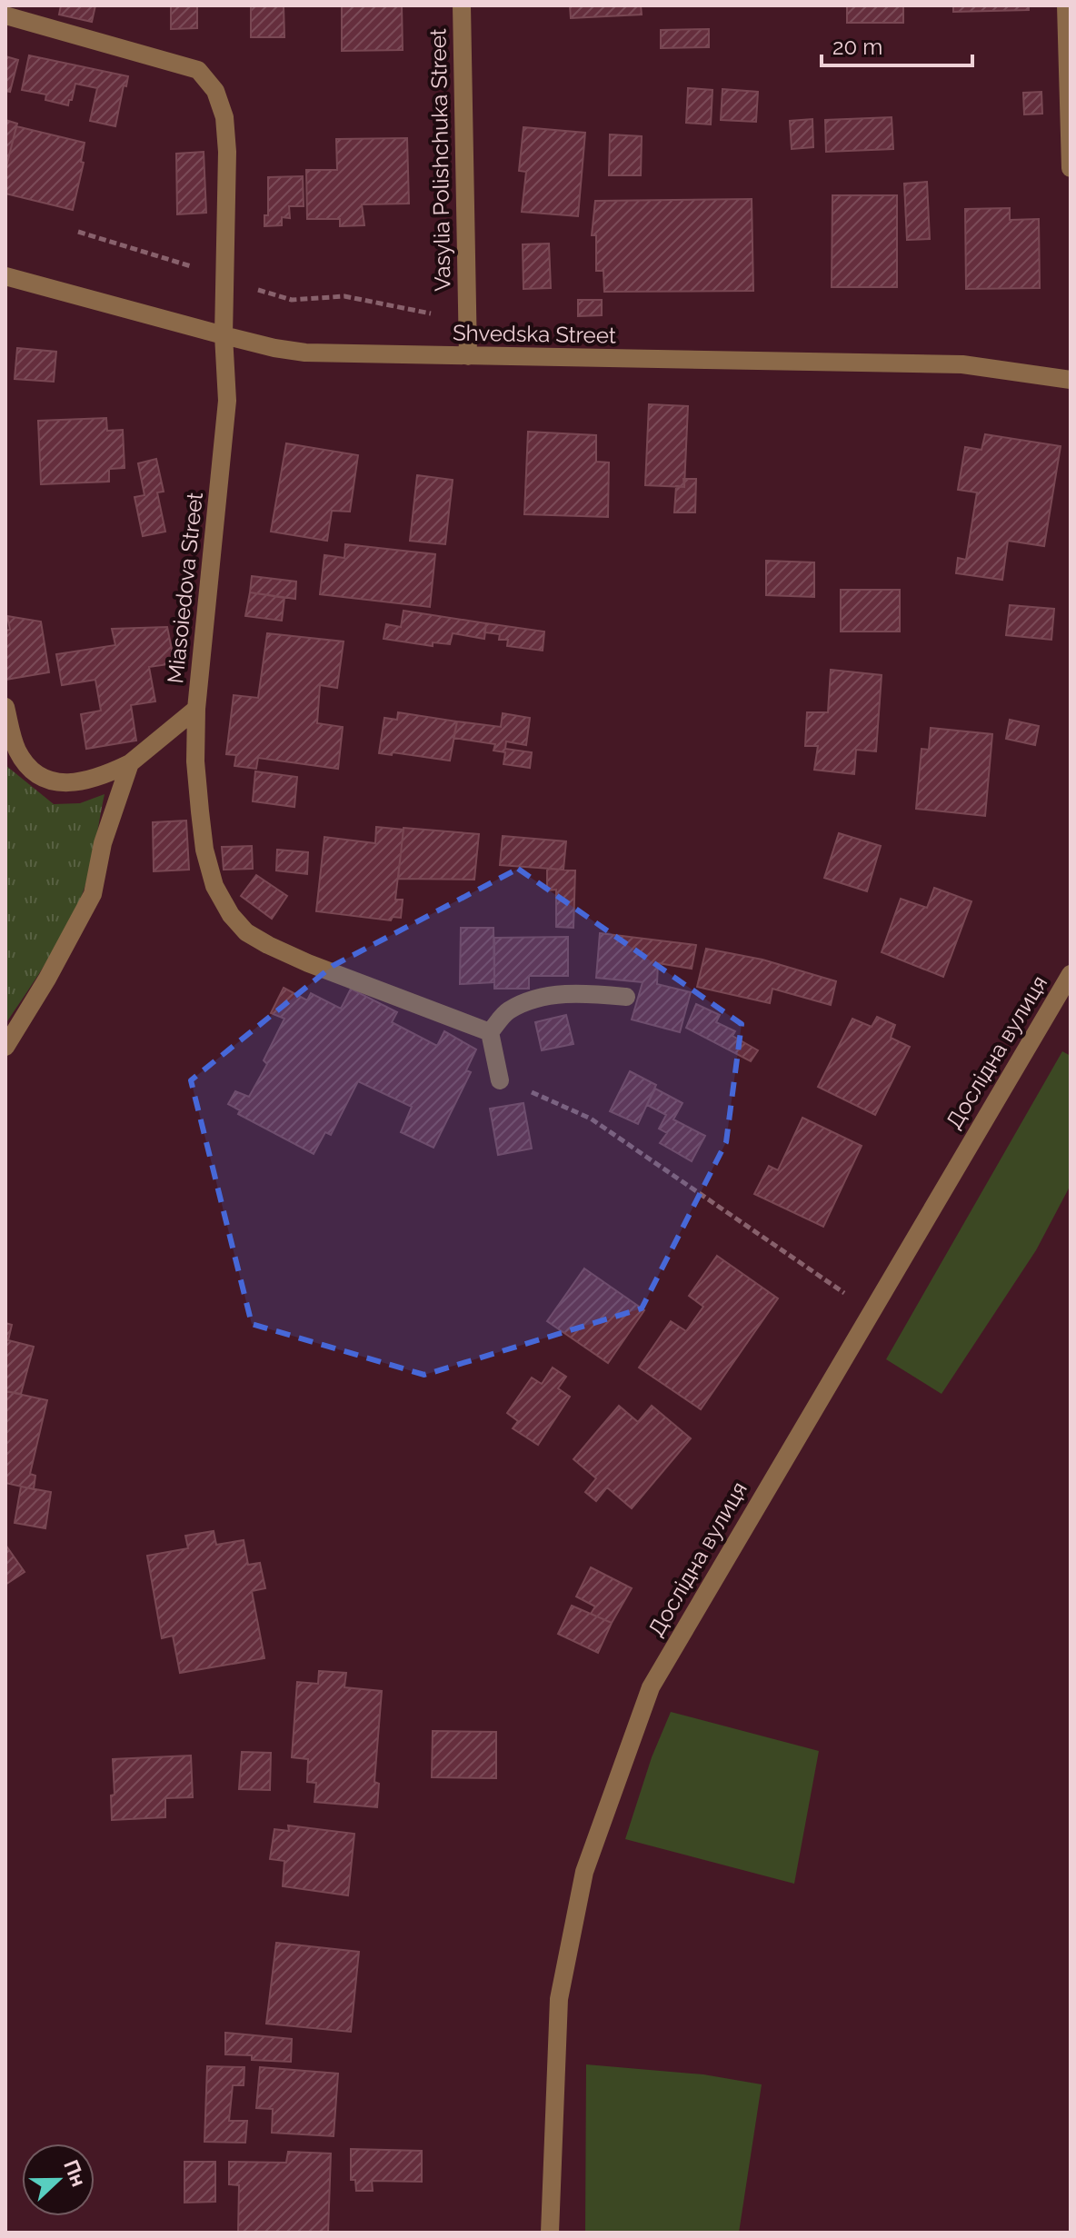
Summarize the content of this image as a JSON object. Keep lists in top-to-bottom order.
{
  "streets": {
    "street": [
      "Vasylia Polishchuka Street",
      "Shvedska Street",
      "Miasoiedova Street",
      "Дослідна вулиця"
    ]
  },
  "crossings": [
    ["Vasylia Polishchuka Street", "Shvedska Street"],
    ["Shvedska Street", "Miasoiedova Street"]
  ],
  "scale_bar": "20 m",
  "north": "right"
}
